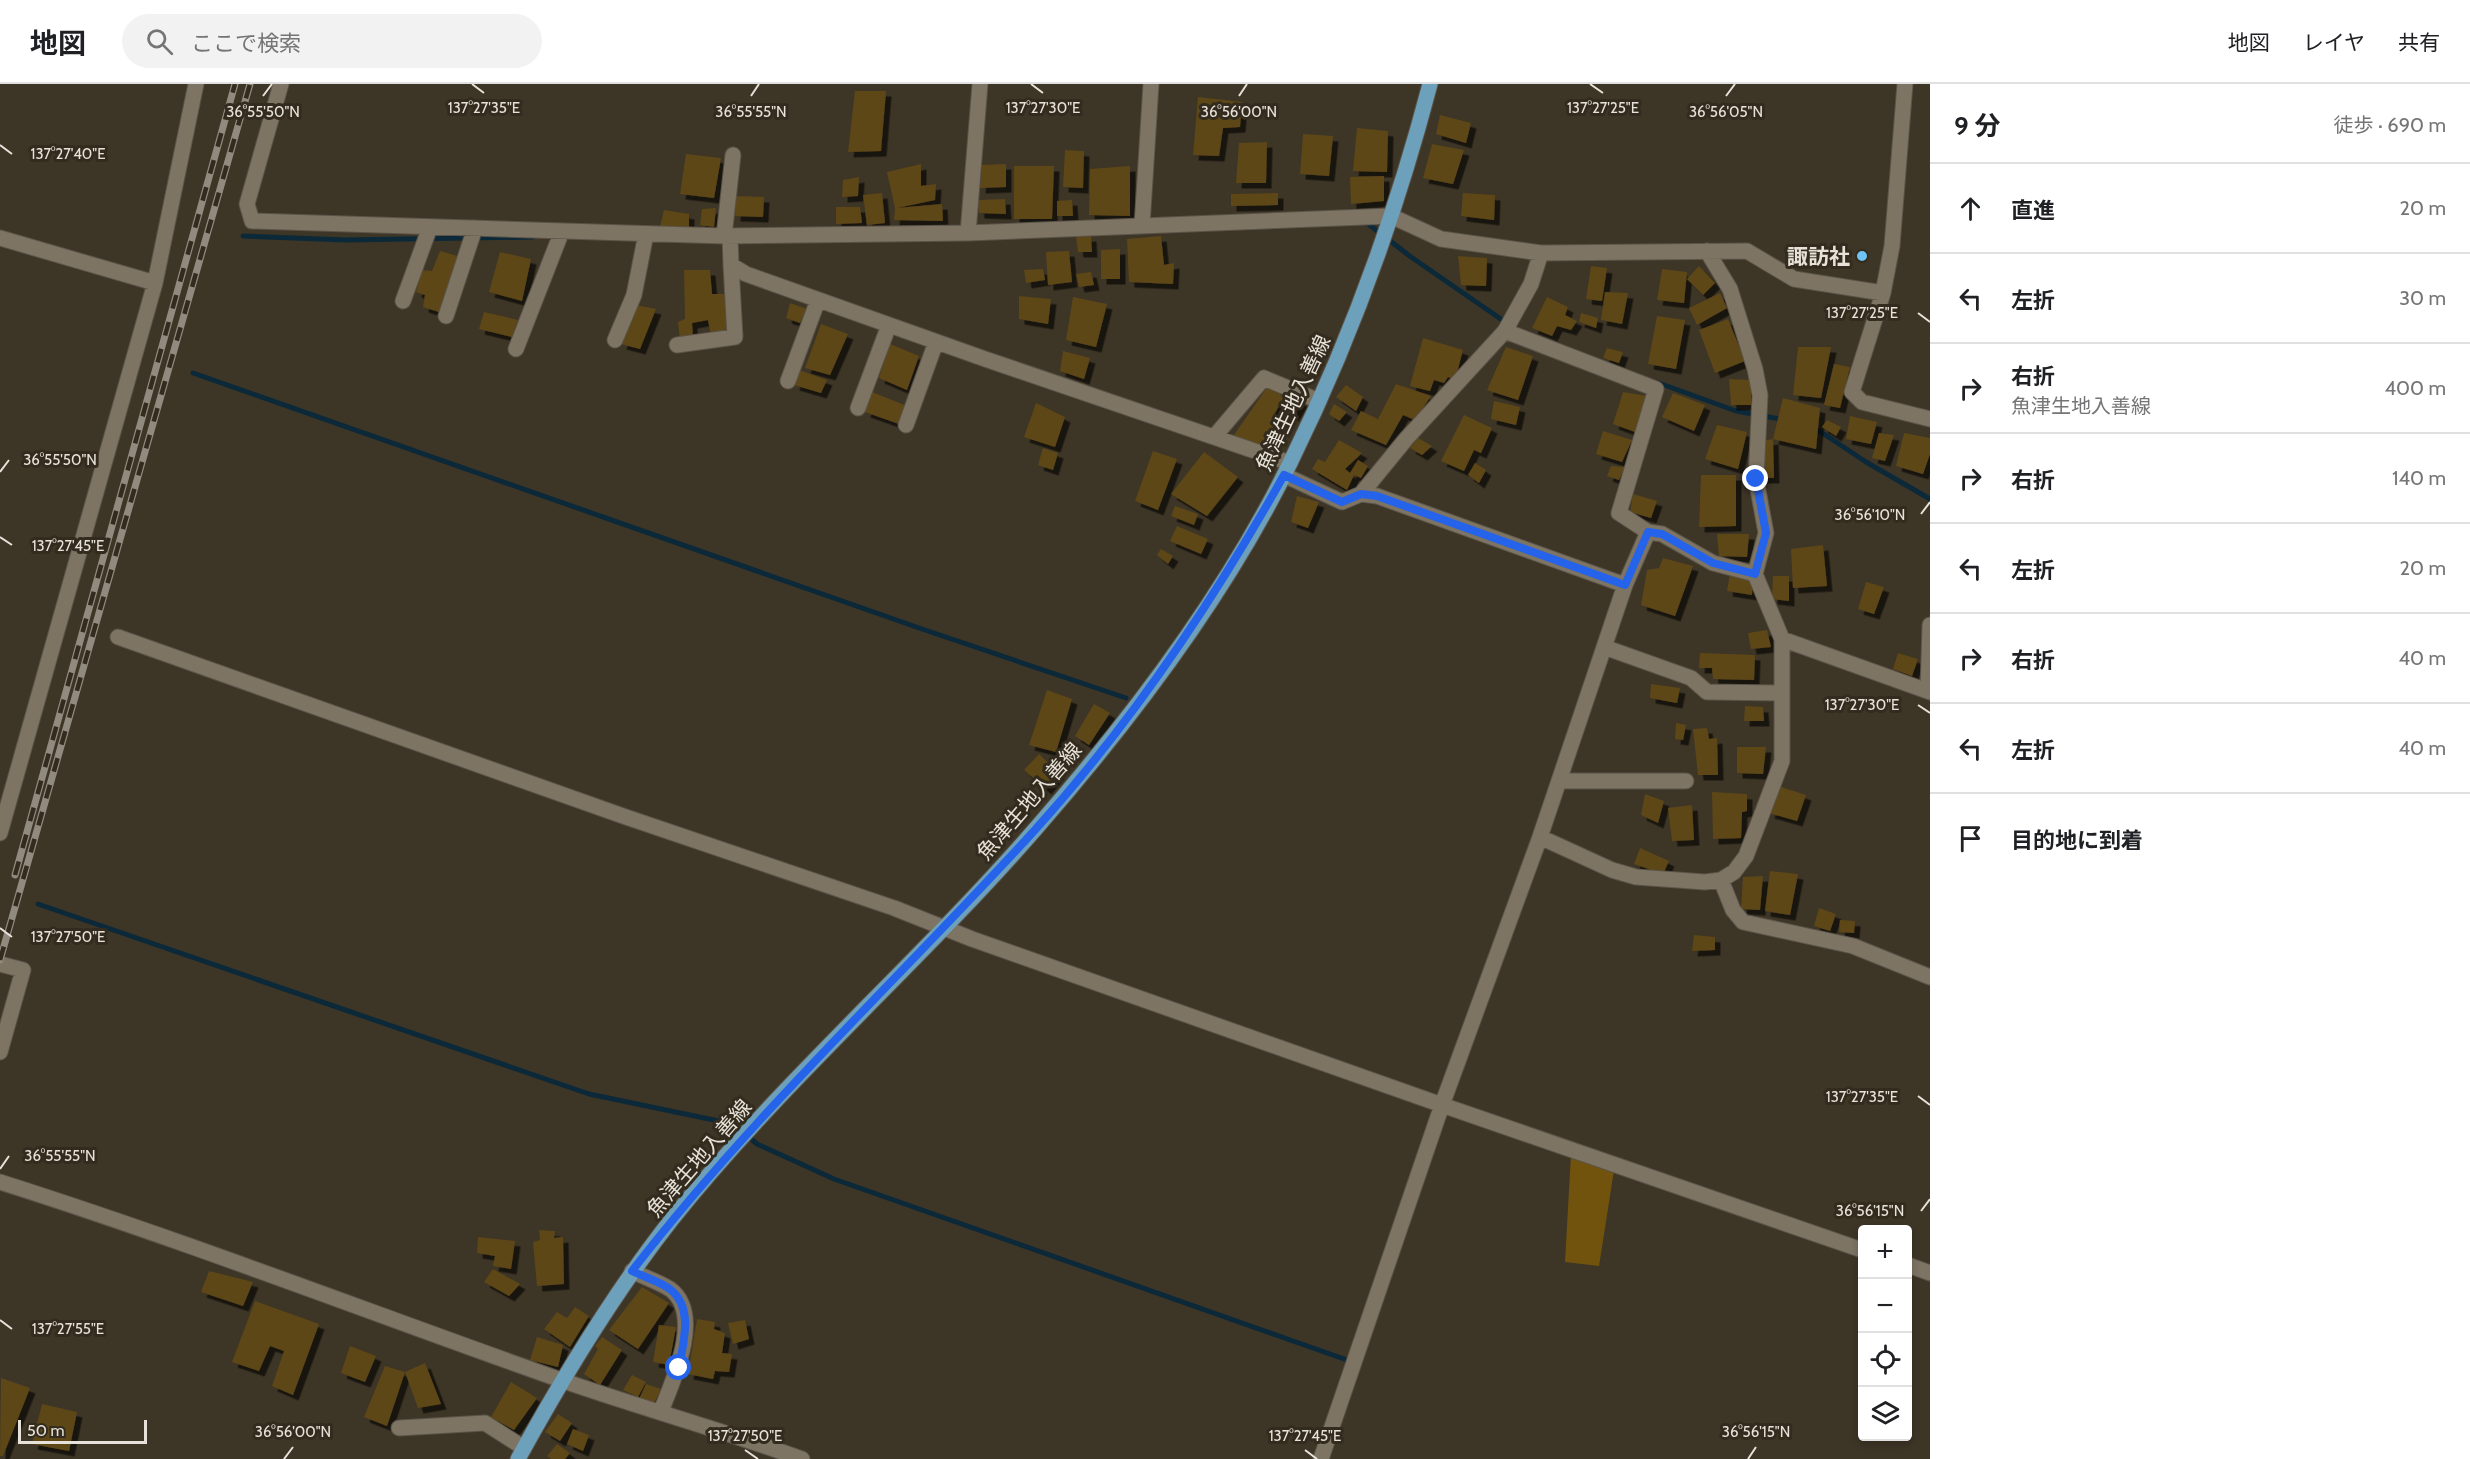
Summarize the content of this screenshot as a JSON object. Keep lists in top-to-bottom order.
{
  "streets": {
    "main road": ["魚津生地入善線"]
  },
  "places": ["諏訪社"],
  "scale_bar": "50 m",
  "page": {
    "header": "地図",
    "search": "ここで検索",
    "nav": ["地図", "レイヤ", "共有"],
    "heading": ["9 分", "徒歩 · 690 m"],
    "list": [
      ["直進", "20 m"],
      ["左折", "30 m"],
      ["右折", "魚津生地入善線", "400 m"],
      ["右折", "140 m"],
      ["左折", "20 m"],
      ["右折", "40 m"],
      ["左折", "40 m"],
      "目的地に到着"
    ],
    "map_buttons": ["+", "−"],
    "scale": "50 m"
  },
  "coordinates": [
    "137°27'25\"E",
    "137°27'35\"E",
    "137°27'30\"E",
    "36°55'50\"N",
    "36°55'55\"N",
    "36°56'00\"N",
    "36°56'05\"N",
    "137°27'40\"E",
    "36°56'10\"N",
    "137°27'45\"E",
    "137°27'50\"E",
    "36°56'15\"N",
    "137°27'55\"E"
  ]
}
